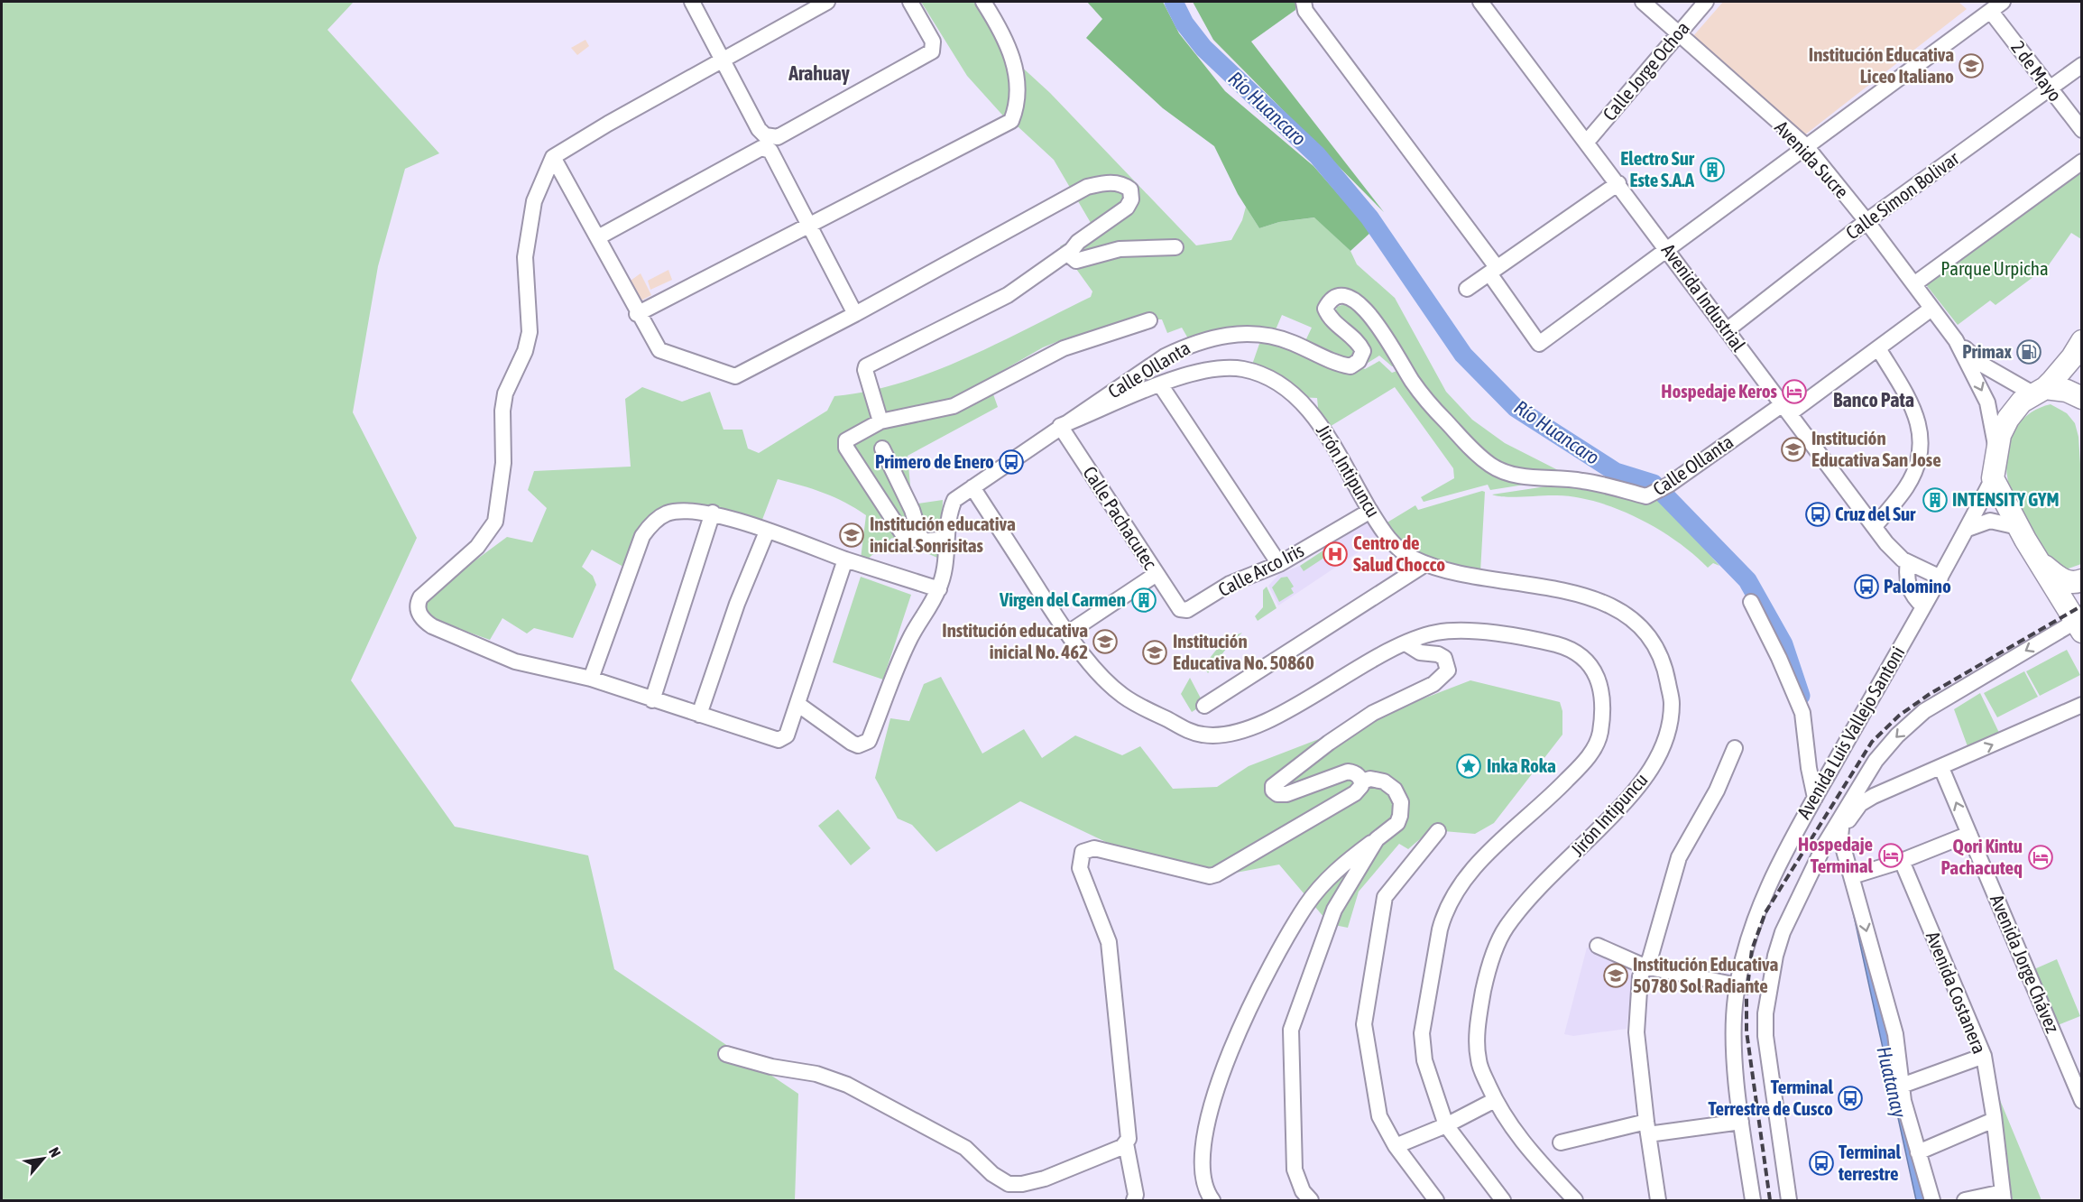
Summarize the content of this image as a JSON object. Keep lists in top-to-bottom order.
{
  "streets": {
    "street": [
      "Calle Jorge Ochoa",
      "2 de Mayo",
      "Avenida Sucre",
      "Calle Simon Bolivar",
      "Avenida Industrial",
      "Calle Ollanta",
      "Jirón Intipuncu",
      "Calle Pachacutec",
      "Calle Arco Iris",
      "Avenida Luis Vallejo Santoni",
      "Avenida Jorge Chávez",
      "Avenida Costanera"
    ]
  },
  "crossings": [
    ["Calle Jorge Ochoa", "Avenida Sucre"],
    ["Calle Jorge Ochoa", "Avenida Industrial"],
    ["2 de Mayo", "Calle Simon Bolivar"],
    ["Avenida Sucre", "Calle Simon Bolivar"],
    ["Avenida Sucre", "Calle Ollanta"],
    ["Avenida Sucre", "Avenida Luis Vallejo Santoni"],
    ["Calle Simon Bolivar", "Avenida Industrial"],
    ["Avenida Industrial", "Calle Ollanta"],
    ["Avenida Industrial", "Avenida Luis Vallejo Santoni"],
    ["Calle Ollanta", "Jirón Intipuncu"],
    ["Calle Ollanta", "Calle Pachacutec"],
    ["Jirón Intipuncu", "Calle Pachacutec"],
    ["Jirón Intipuncu", "Calle Arco Iris"],
    ["Calle Pachacutec", "Calle Arco Iris"]
  ],
  "districts": ["Arahuay", "Banco Pata"],
  "water": ["Río Huancaro", "Huatanay"],
  "parks": ["Parque Urpicha"],
  "places": {
    "school or university": [
      "Institución Educativa Liceo Italiano",
      "Institución Educativa San Jose",
      "Institución educativa inicial Sonrisitas",
      "Institución educativa inicial No. 462",
      "Institución Educativa No. 50860",
      "Institución Educativa 50780 Sol Radiante"
    ],
    "building": ["Electro Sur Este S.A.A", "INTENSITY GYM", "Virgen del Carmen"],
    "fuel station": ["Primax"],
    "hotel": ["Hospedaje Keros", "Hospedaje Terminal", "Qori Kintu Pachacuteq"],
    "bus stop": [
      "Primero de Enero",
      "Cruz del Sur",
      "Palomino",
      "Terminal Terrestre de Cusco",
      "Terminal terrestre"
    ],
    "hospital": ["Centro de Salud Chocco"],
    "place": ["Inka Roka"]
  },
  "north": "top right"
}
